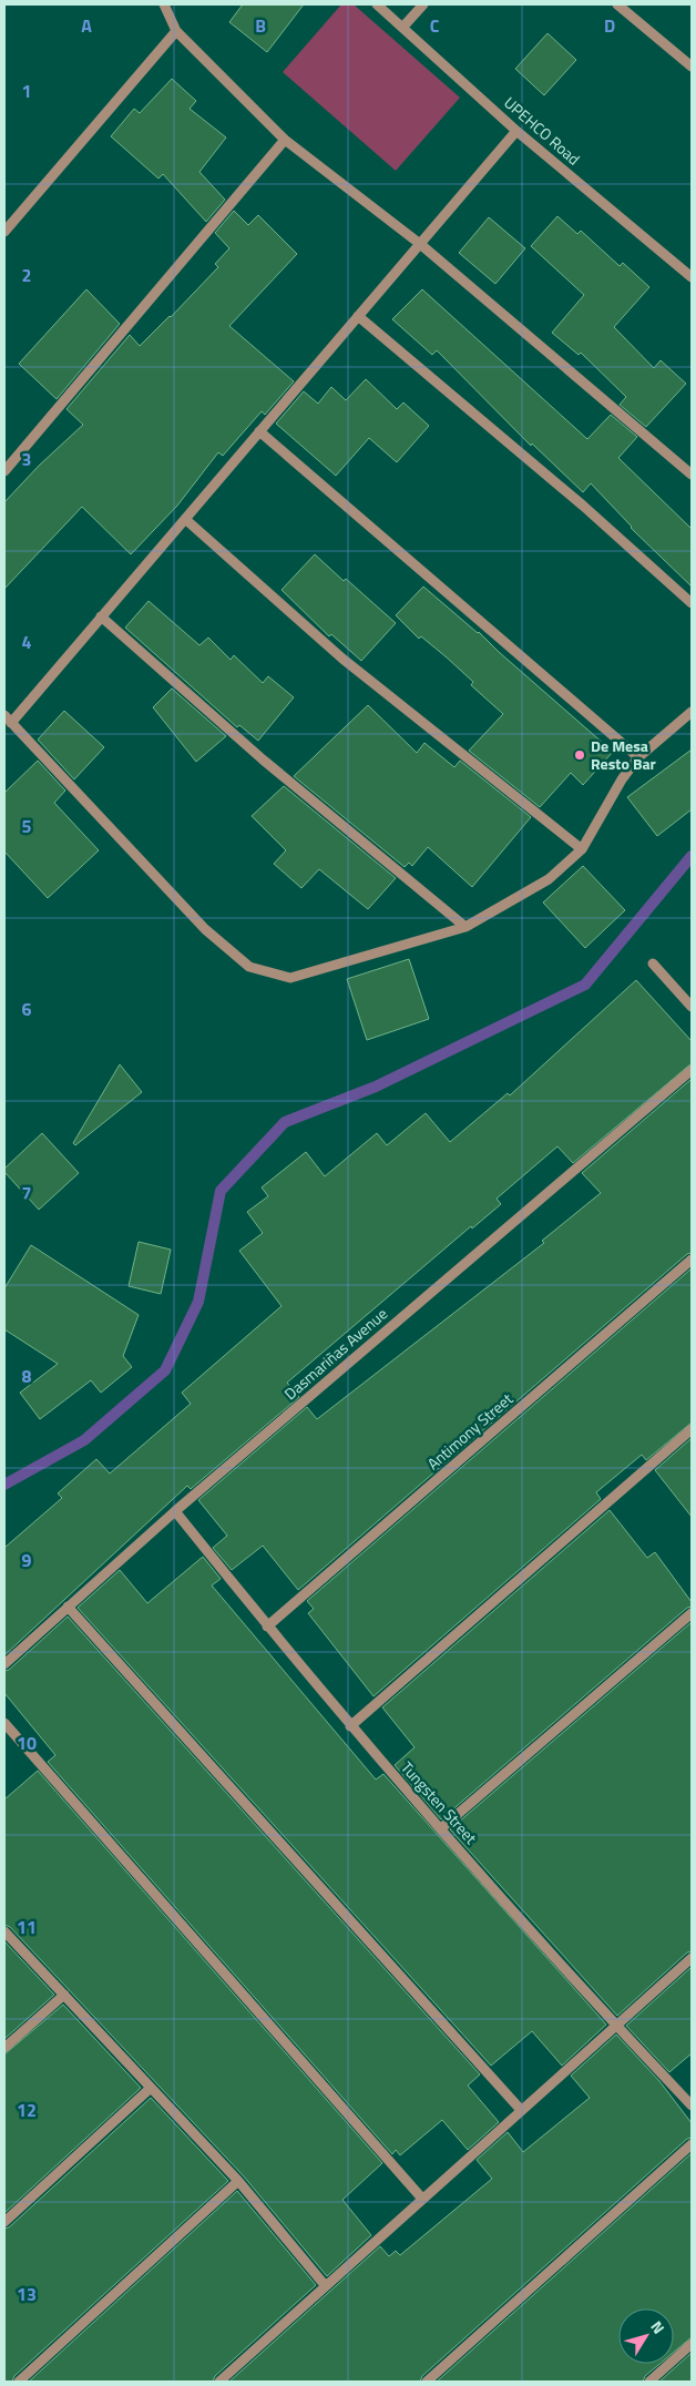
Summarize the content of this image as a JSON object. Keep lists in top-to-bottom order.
{
  "streets": {
    "street": [
      "UPEHCO Road",
      "Dasmariñas Avenue",
      "Antimony Street",
      "Tungsten Street"
    ]
  },
  "crossings": [
    ["Dasmariñas Avenue", "Tungsten Street"],
    ["Antimony Street", "Tungsten Street"]
  ],
  "places": ["De Mesa Resto Bar"],
  "north": "top right",
  "grid": {
    "columns": [
      "A",
      "B",
      "C",
      "D"
    ],
    "rows": [
      "1",
      "2",
      "3",
      "4",
      "5",
      "6",
      "7",
      "8",
      "9",
      "10",
      "11",
      "12",
      "13"
    ]
  }
}
